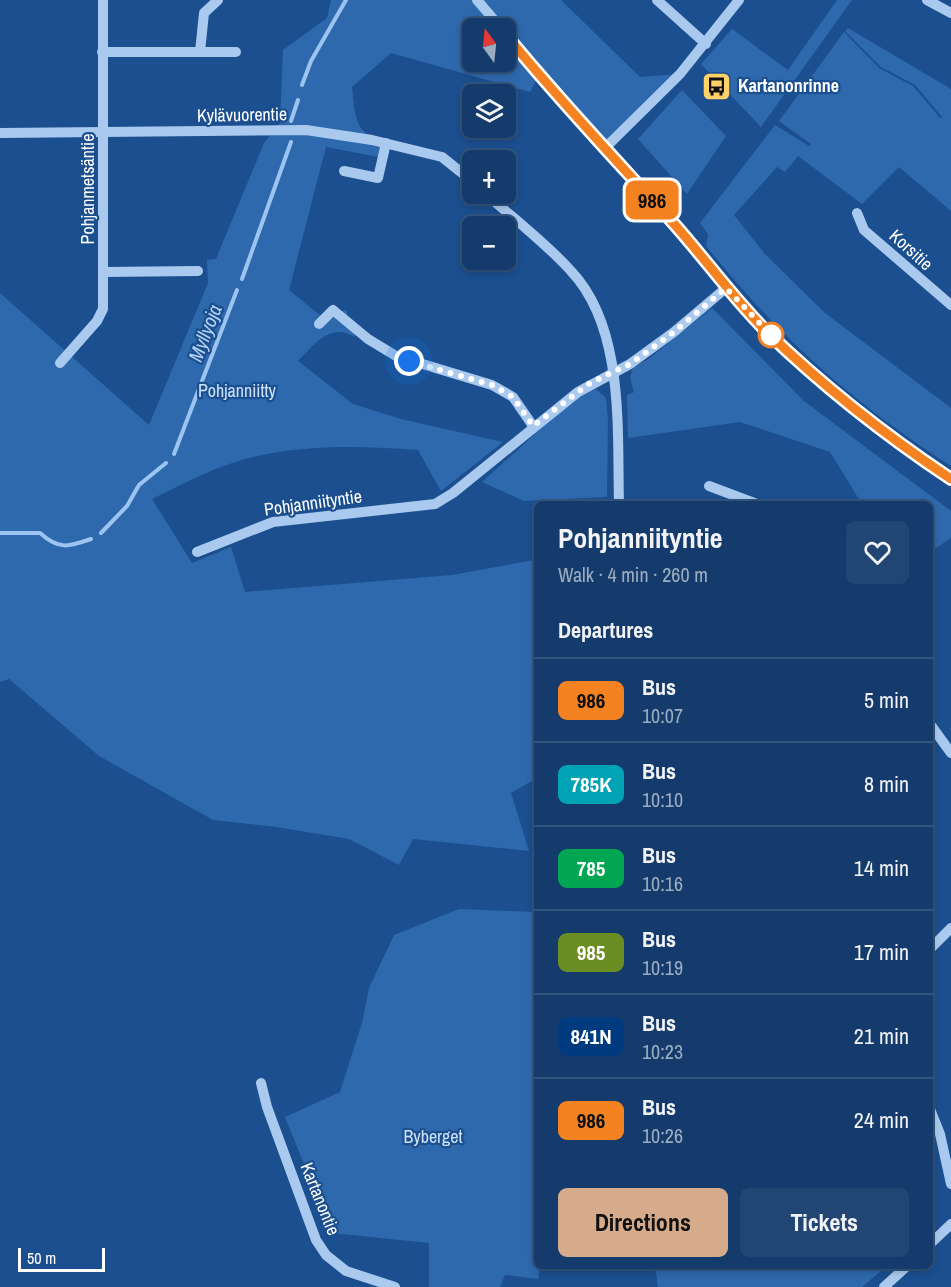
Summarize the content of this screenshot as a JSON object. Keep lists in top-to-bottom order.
{
  "streets": {
    "street": [
      "Kylävuorentie",
      "Pohjanmetsäntie",
      "Korsitie",
      "Pohjanniityntie",
      "Kartanontie"
    ]
  },
  "crossings": [
    ["Kylävuorentie", "Pohjanmetsäntie"]
  ],
  "water": ["Myllyoja"],
  "parks": ["Pohjanniitty", "Byberget"],
  "places": {
    "bus stop": ["Kartanonrinne"]
  },
  "lines": ["bus line 986"],
  "scale_bar": "50 m",
  "north": "top",
  "page": {
    "on_map": "986",
    "map_buttons": ["+", "−"],
    "heading": [
      ["Pohjanniityntie", "Walk · 4 min · 260 m"],
      "Departures"
    ],
    "list": [
      {
        "mark": "986",
        "name": "Bus",
        "note": "10:07",
        "value": "5 min"
      },
      {
        "mark": "785K",
        "name": "Bus",
        "note": "10:10",
        "value": "8 min"
      },
      {
        "mark": "785",
        "name": "Bus",
        "note": "10:16",
        "value": "14 min"
      },
      {
        "mark": "985",
        "name": "Bus",
        "note": "10:19",
        "value": "17 min"
      },
      {
        "mark": "841N",
        "name": "Bus",
        "note": "10:23",
        "value": "21 min"
      },
      {
        "mark": "986",
        "name": "Bus",
        "note": "10:26",
        "value": "24 min"
      }
    ],
    "buttons": ["Directions", "Tickets"],
    "scale": "50 m"
  }
}
